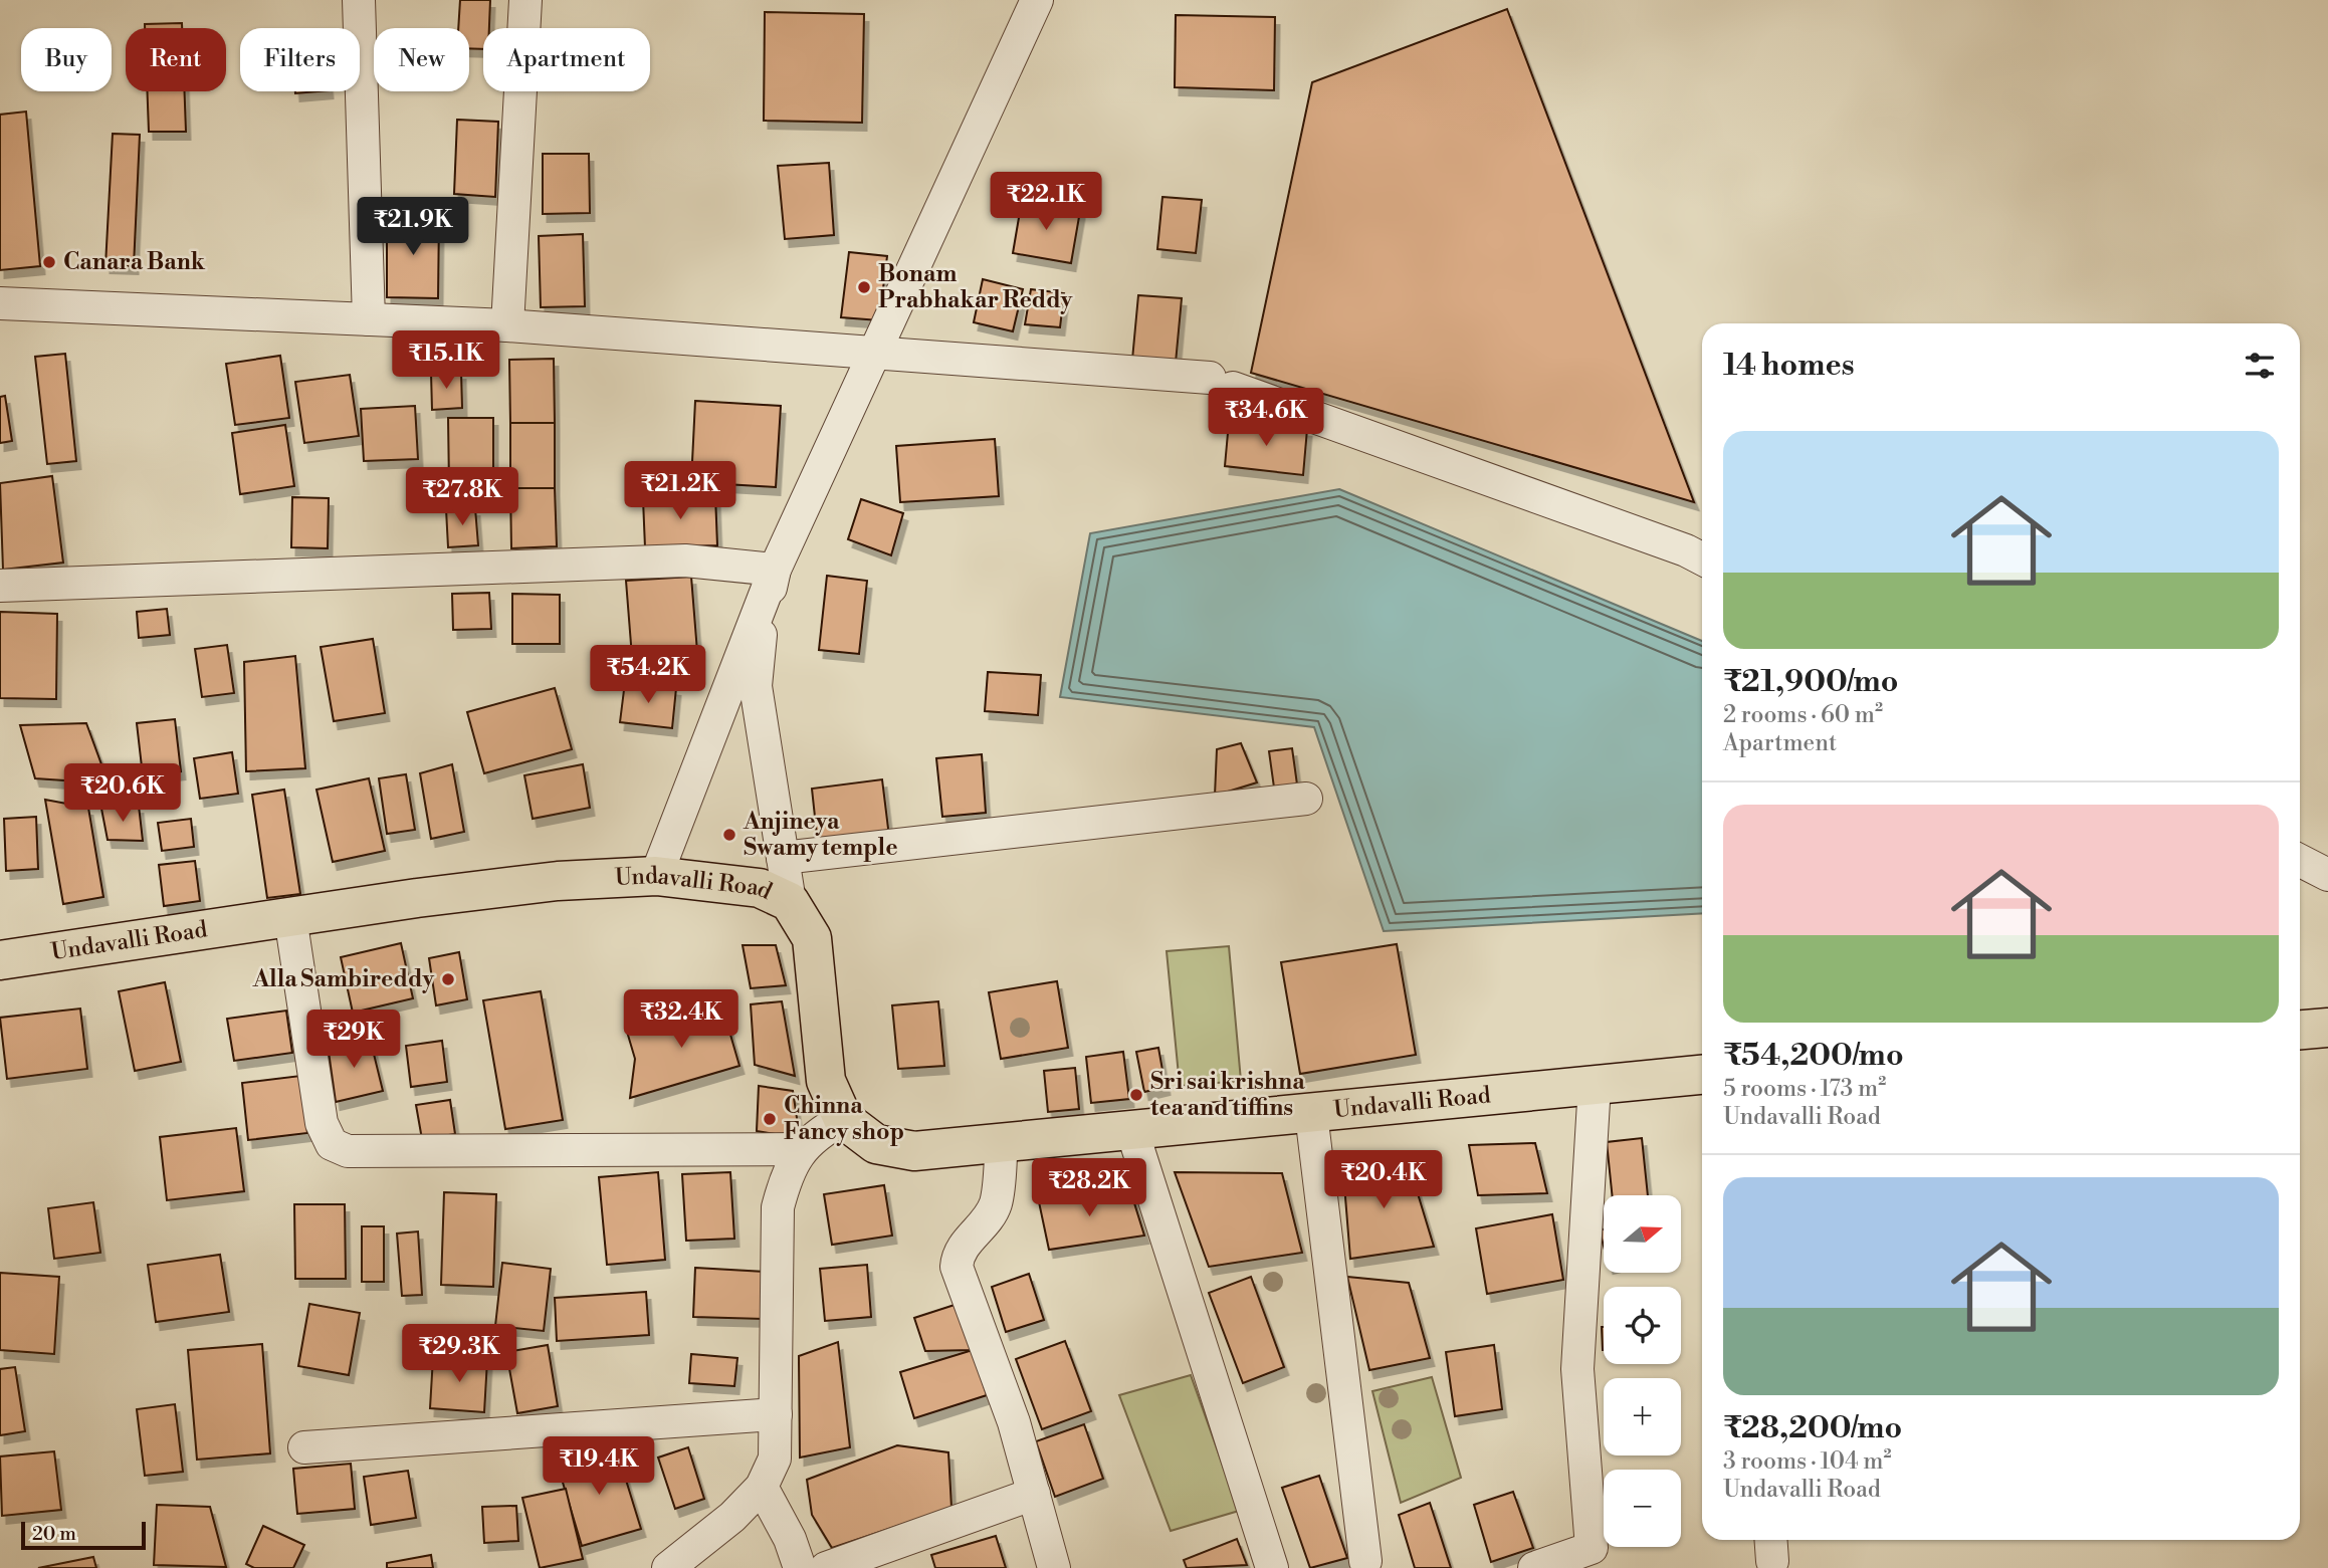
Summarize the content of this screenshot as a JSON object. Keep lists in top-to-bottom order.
{
  "streets": {
    "main road": ["Undavalli Road"]
  },
  "places": [
    "Canara Bank",
    "Bonam Prabhakar Reddy",
    "Anjineya Swamy temple",
    "Alla Sambireddy",
    "Sri sai krishna tea and tiffins",
    "Chinna Fancy shop"
  ],
  "scale_bar": "20 m",
  "north": "right",
  "page": {
    "chip": [
      "Buy",
      "Rent",
      "Filters",
      "New",
      "Apartment"
    ],
    "price": [
      "₹22.1K",
      "₹21.9K",
      "₹15.1K",
      "₹34.6K",
      "₹21.2K",
      "₹27.8K",
      "₹54.2K",
      "₹20.6K",
      "₹32.4K",
      "₹29K",
      "₹20.4K",
      "₹28.2K",
      "₹29.3K",
      "₹19.4K"
    ],
    "heading": "14 homes",
    "list": [
      {
        "name": "₹21,900/mo",
        "note": "2 rooms · 60 m² · Apartment"
      },
      {
        "name": "₹54,200/mo",
        "note": "5 rooms · 173 m² · Undavalli Road"
      },
      {
        "name": "₹28,200/mo",
        "note": "3 rooms · 104 m² · Undavalli Road"
      }
    ],
    "map_buttons": ["+", "−"],
    "scale": "20 m"
  }
}
